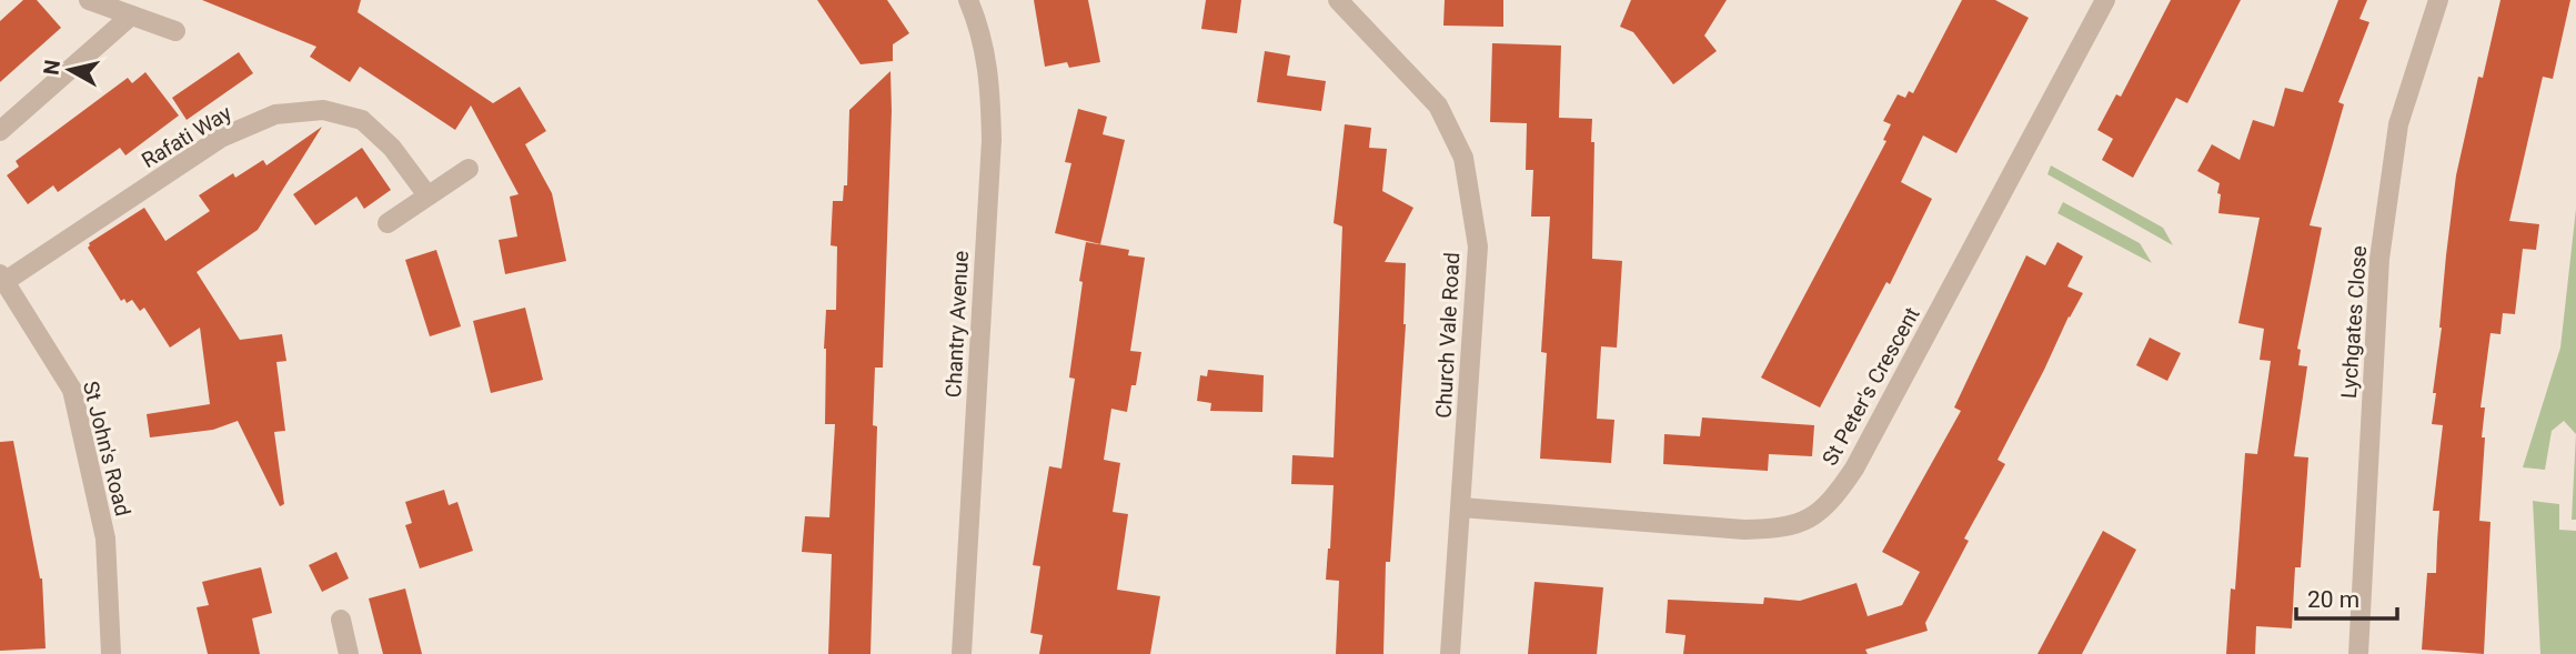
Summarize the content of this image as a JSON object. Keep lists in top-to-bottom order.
{
  "streets": {
    "street": [
      "Rafati Way",
      "Lychgates Close",
      "Chantry Avenue",
      "Church Vale Road",
      "St Peter's Crescent",
      "St John's Road"
    ]
  },
  "crossings": [
    ["Rafati Way", "St John's Road"],
    ["Church Vale Road", "St Peter's Crescent"]
  ],
  "scale_bar": "20 m",
  "north": "left"
}
